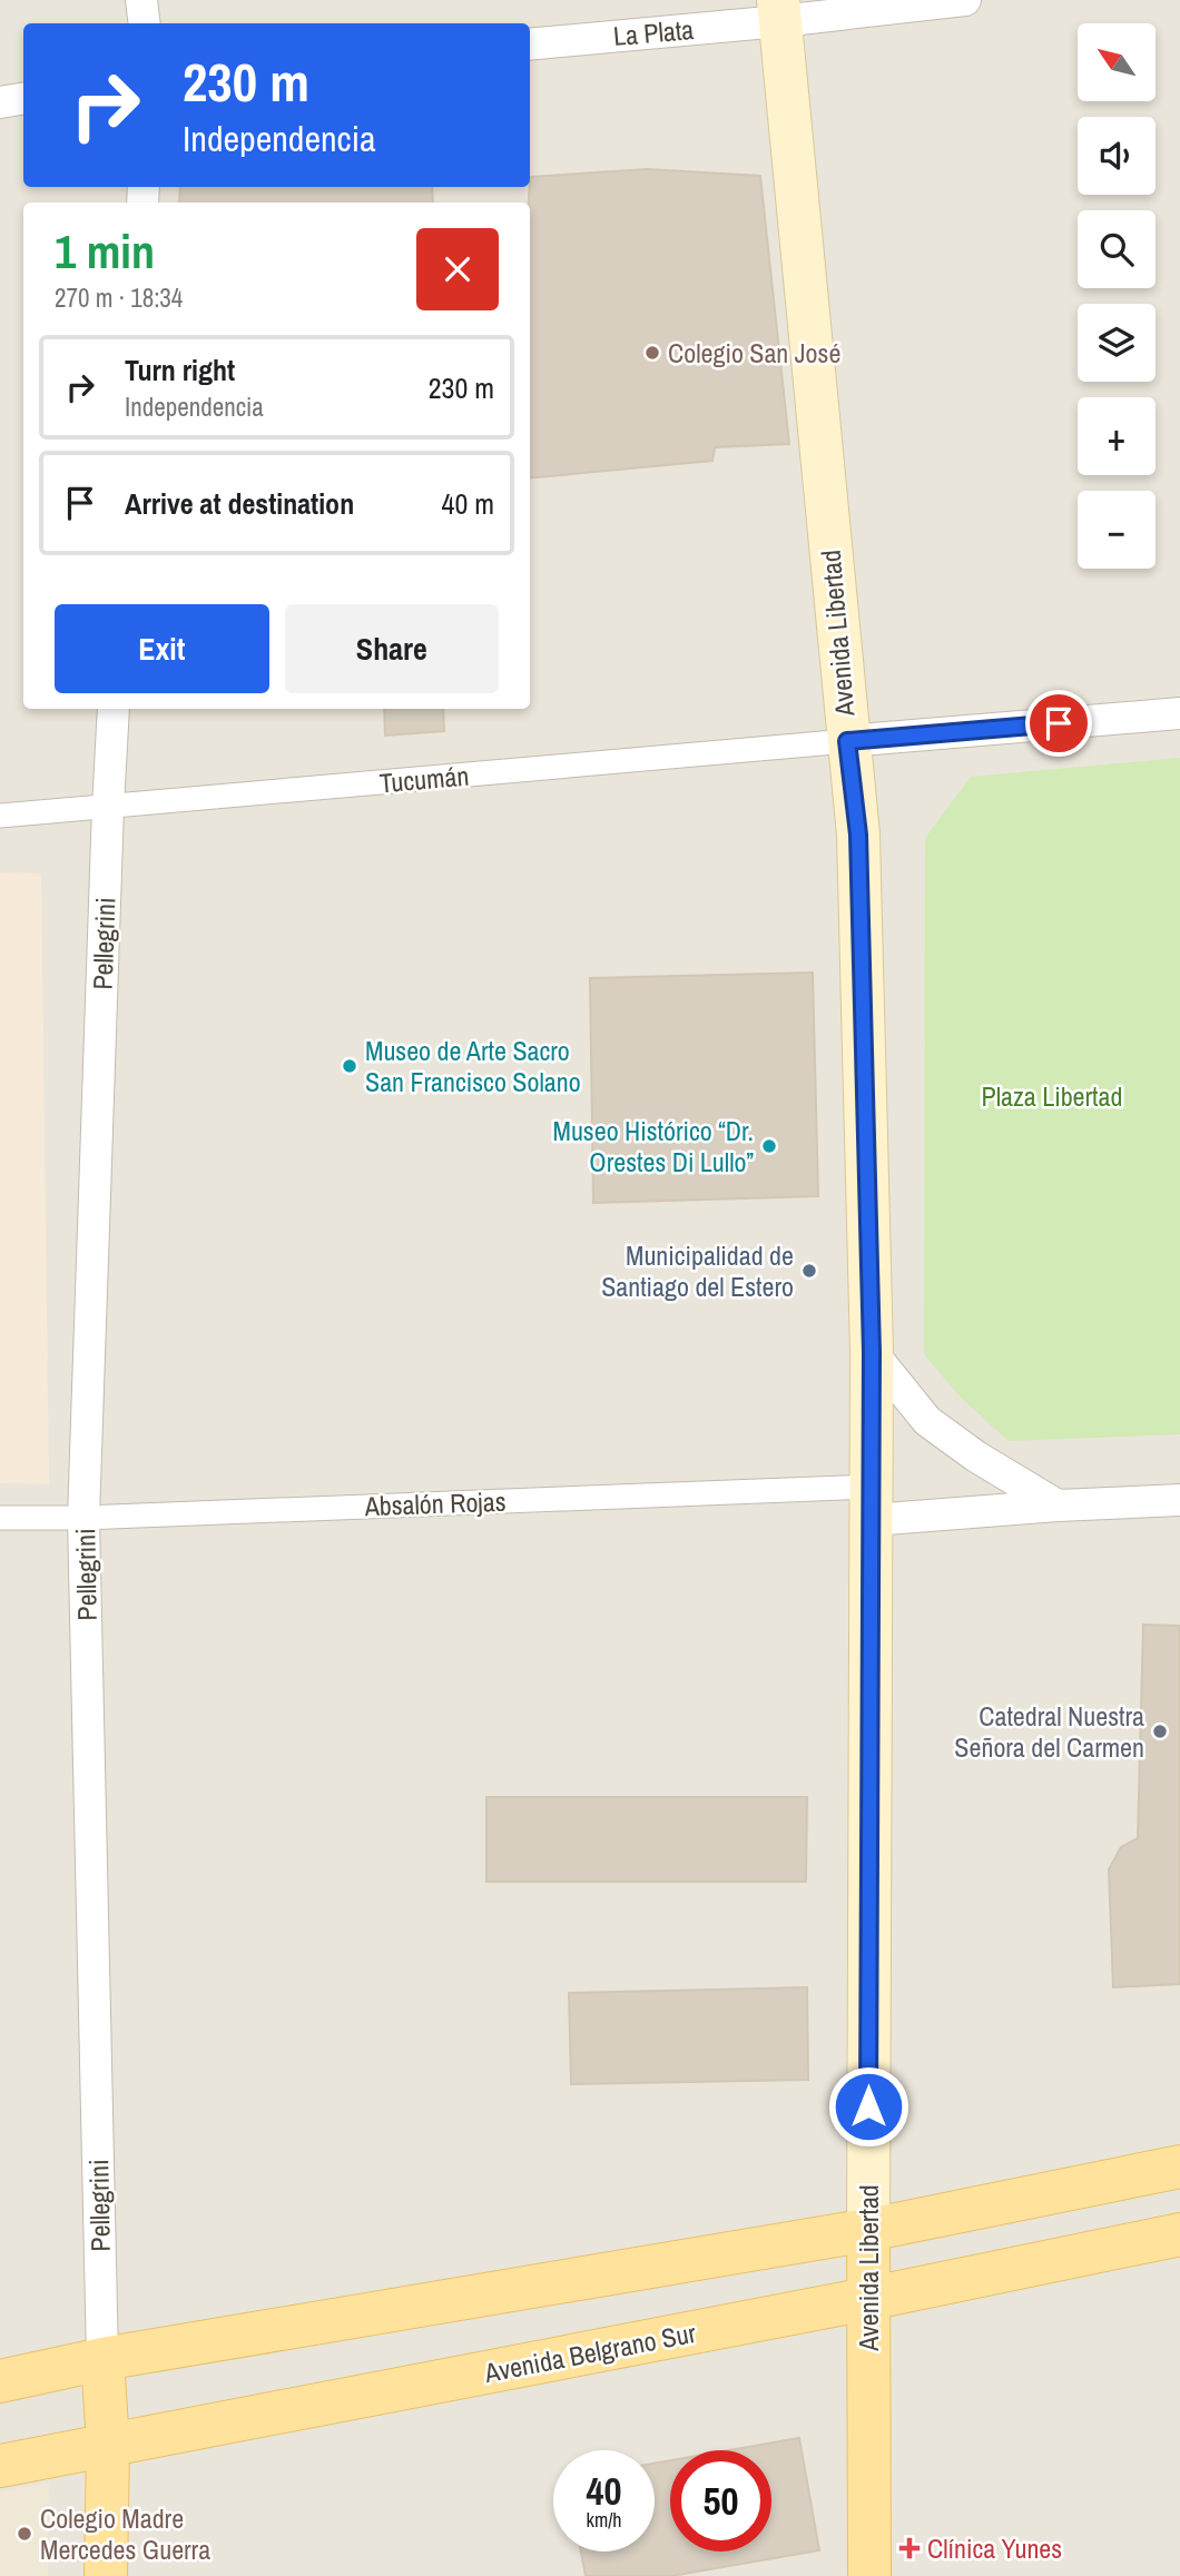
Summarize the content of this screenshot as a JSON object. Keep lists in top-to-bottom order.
{
  "streets": {
    "main road": ["Avenida Libertad", "Pellegrini", "Avenida Belgrano Sur"],
    "street": ["La Plata", "Tucumán", "Absalón Rojas"]
  },
  "crossings": [
    ["La Plata", "Avenida Libertad"],
    ["Avenida Libertad", "Tucumán"],
    ["Avenida Libertad", "Absalón Rojas"],
    ["Avenida Libertad", "Avenida Belgrano Sur"],
    ["Tucumán", "Pellegrini"],
    ["Pellegrini", "Absalón Rojas"],
    ["Pellegrini", "Avenida Belgrano Sur"]
  ],
  "parks": ["Plaza Libertad"],
  "places": {
    "other": [
      "Colegio San José",
      "Museo de Arte Sacro San Francisco Solano",
      "Museo Histórico “Dr. Orestes Di Lullo”",
      "Municipalidad de Santiago del Estero",
      "Catedral Nuestra Señora del Carmen",
      "Colegio Madre Mercedes Guerra"
    ],
    "health": ["Clínica Yunes"]
  },
  "north": "top left",
  "page": {
    "map_buttons": ["+", "−"],
    "turn": ["230 m", "Independencia"],
    "heading": ["1 min", "270 m · 18:34"],
    "list": [
      {
        "name": "Turn right",
        "note": "Independencia",
        "value": "230 m"
      },
      {
        "name": "Arrive at destination",
        "value": "40 m"
      }
    ],
    "buttons": ["Exit", "Share"],
    "speed": "40 km/h",
    "limit": "50"
  }
}
